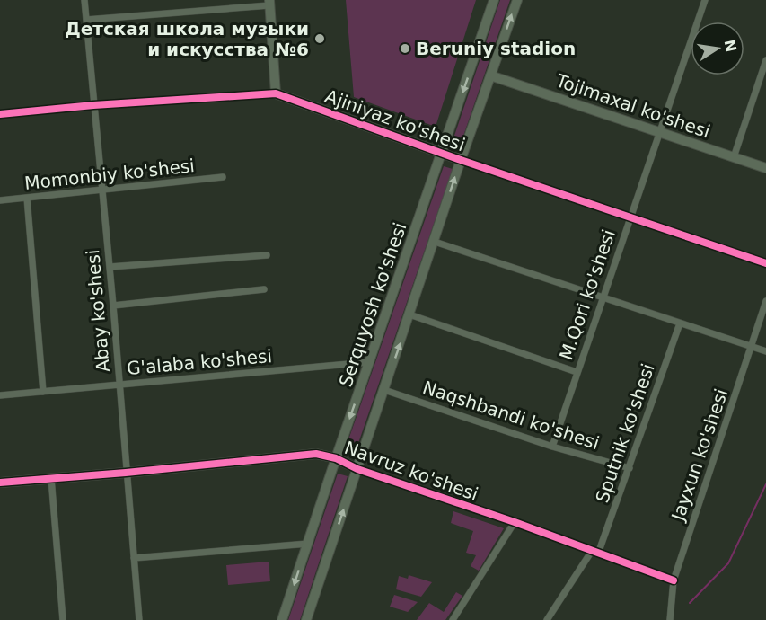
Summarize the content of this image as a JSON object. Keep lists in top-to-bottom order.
{
  "streets": {
    "street": [
      "Tojimaxal ko'shesi",
      "Ajiniyaz ko'shesi",
      "Momonbiy ko'shesi",
      "M.Qori ko'shesi",
      "Serquyosh ko'shesi",
      "Abay ko'shesi",
      "G'alaba ko'shesi",
      "Naqshbandi ko'shesi",
      "Sputnik ko'shesi",
      "Jayxun ko'shesi",
      "Navruz ko'shesi"
    ]
  },
  "crossings": [
    ["Tojimaxal ko'shesi", "M.Qori ko'shesi"],
    ["Ajiniyaz ko'shesi", "M.Qori ko'shesi"],
    ["Ajiniyaz ko'shesi", "Serquyosh ko'shesi"],
    ["Ajiniyaz ko'shesi", "Abay ko'shesi"],
    ["Momonbiy ko'shesi", "Abay ko'shesi"],
    ["M.Qori ko'shesi", "Naqshbandi ko'shesi"],
    ["Serquyosh ko'shesi", "G'alaba ko'shesi"],
    ["Serquyosh ko'shesi", "Navruz ko'shesi"],
    ["Abay ko'shesi", "G'alaba ko'shesi"],
    ["Abay ko'shesi", "Navruz ko'shesi"],
    ["Naqshbandi ko'shesi", "Sputnik ko'shesi"],
    ["Sputnik ko'shesi", "Navruz ko'shesi"],
    ["Jayxun ko'shesi", "Navruz ko'shesi"]
  ],
  "places": ["Детская школа музыки и искусства №6", "Beruniy stadion"],
  "north": "right"
}
